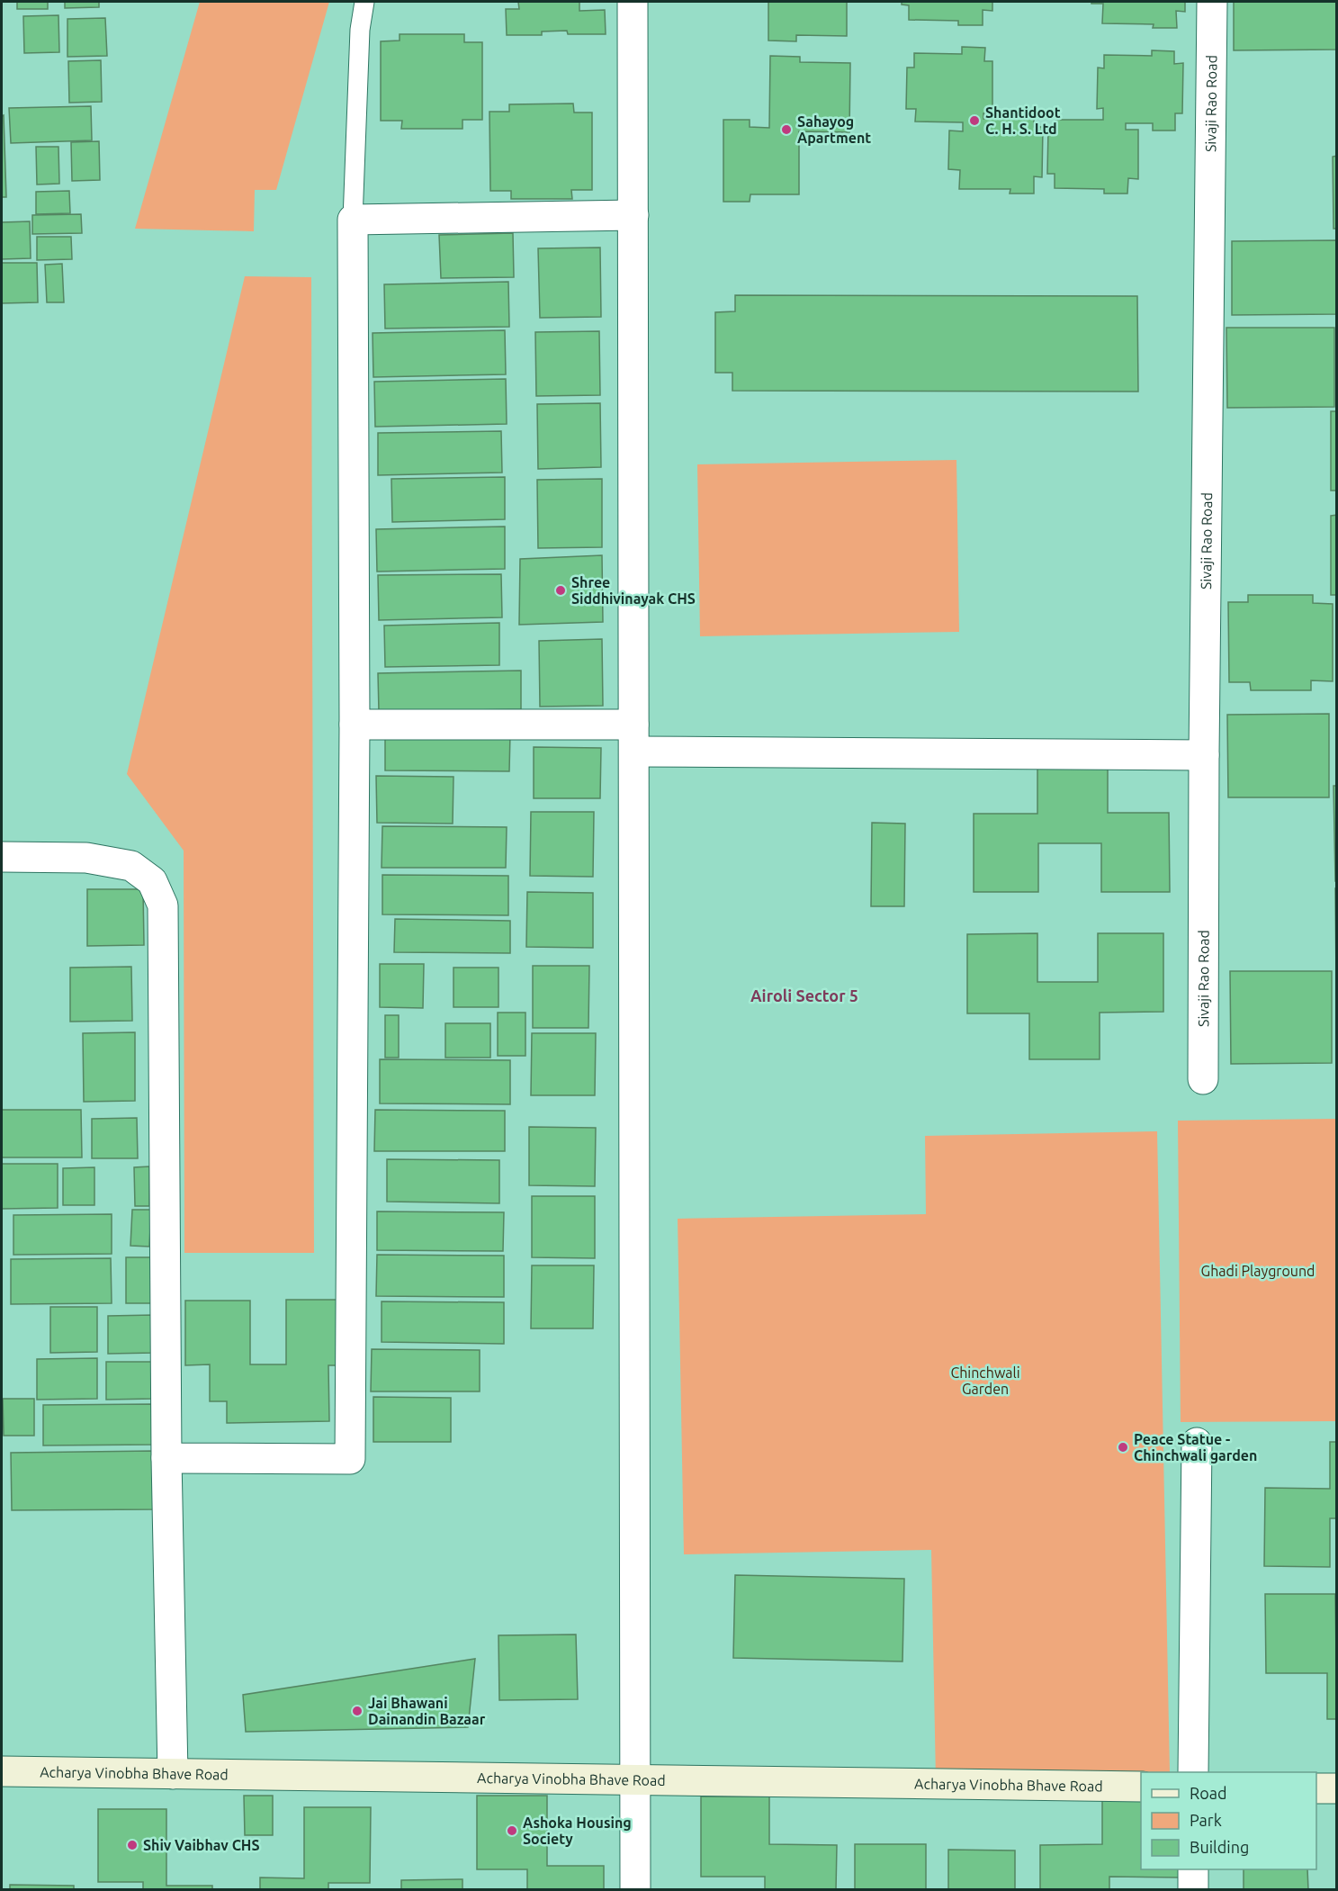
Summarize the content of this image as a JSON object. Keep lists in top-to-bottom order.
{
  "streets": {
    "street": ["Sivaji Rao Road", "Acharya Vinobha Bhave Road"]
  },
  "districts": ["Airoli Sector 5"],
  "parks": ["Ghadi Playground", "Chinchwali Garden"],
  "places": [
    "Shantidoot C. H. S. Ltd",
    "Sahayog Apartment",
    "Shree Siddhivinayak CHS",
    "Peace Statue - Chinchwali garden",
    "Jai Bhawani Dainandin Bazaar",
    "Ashoka Housing Society",
    "Shiv Vaibhav CHS"
  ],
  "legend": ["Road", "Park", "Building"]
}
